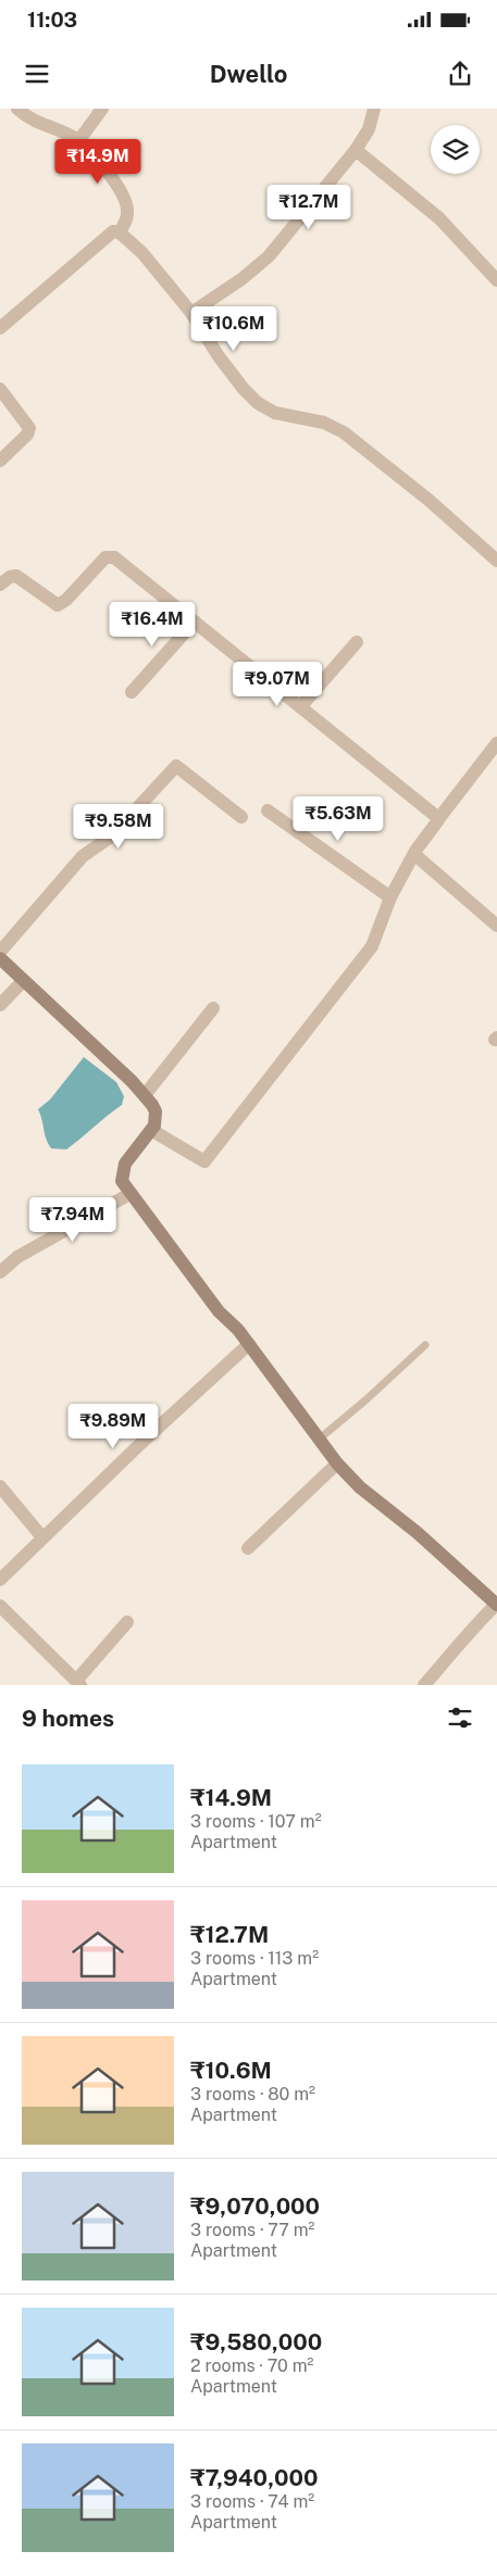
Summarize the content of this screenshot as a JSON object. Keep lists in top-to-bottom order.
{
  "page": {
    "status": "11:03",
    "header": "Dwello",
    "price": [
      "₹14.9M",
      "₹12.7M",
      "₹10.6M",
      "₹16.4M",
      "₹9.07M",
      "₹5.63M",
      "₹9.58M",
      "₹7.94M",
      "₹9.89M"
    ],
    "heading": "9 homes",
    "list": [
      {
        "name": "₹14.9M",
        "note": "3 rooms · 107 m² · Apartment"
      },
      {
        "name": "₹12.7M",
        "note": "3 rooms · 113 m² · Apartment"
      },
      {
        "name": "₹10.6M",
        "note": "3 rooms · 80 m² · Apartment"
      },
      {
        "name": "₹9,070,000",
        "note": "3 rooms · 77 m² · Apartment"
      },
      {
        "name": "₹9,580,000",
        "note": "2 rooms · 70 m² · Apartment"
      },
      {
        "name": "₹7,940,000",
        "note": "3 rooms · 74 m² · Apartment"
      }
    ]
  }
}
